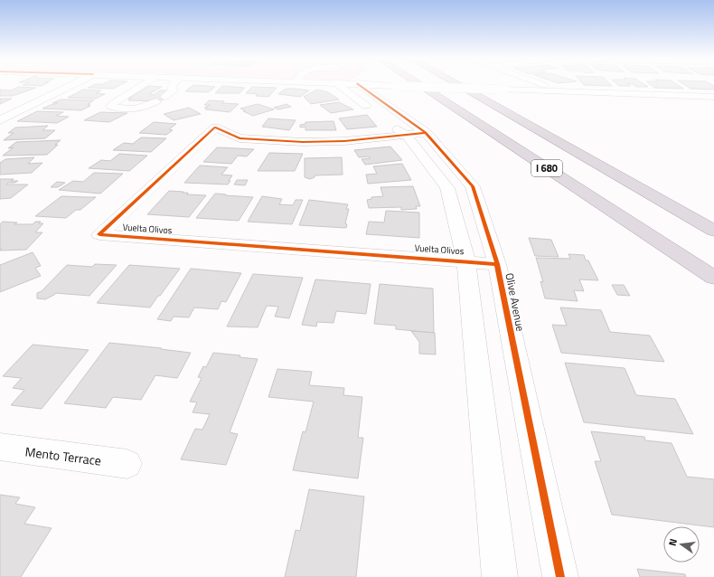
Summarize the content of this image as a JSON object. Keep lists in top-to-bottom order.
{
  "streets": {
    "highway": ["I 680"],
    "street": ["Vuelta Olivos", "Olive Avenue", "Mento Terrace"]
  },
  "crossings": [
    ["Vuelta Olivos", "Olive Avenue"]
  ],
  "north": "left"
}
